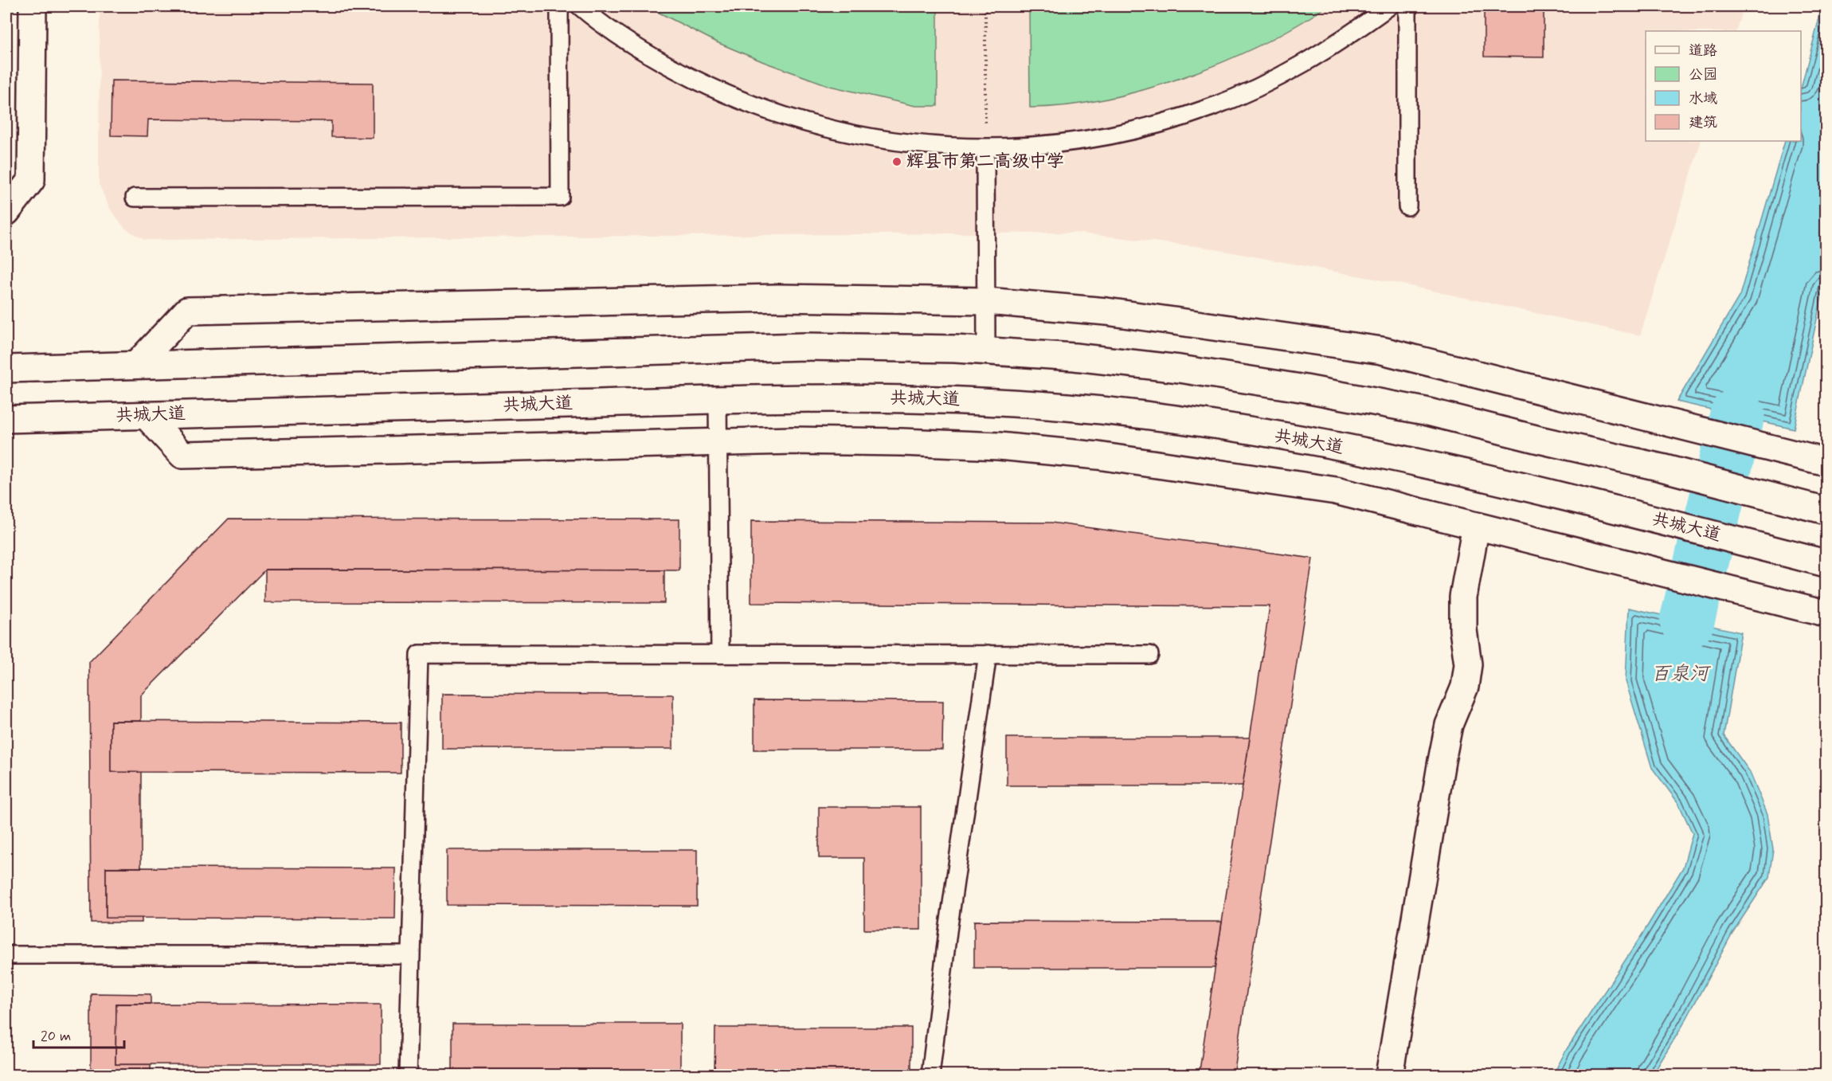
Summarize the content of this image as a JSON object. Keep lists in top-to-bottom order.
{
  "streets": {
    "street": ["共城大道"]
  },
  "water": ["百泉河"],
  "places": ["辉县市第二高级中学"],
  "legend": [
    "道路",
    "公园",
    "水域",
    "建筑"
  ],
  "scale_bar": "20 m"
}
